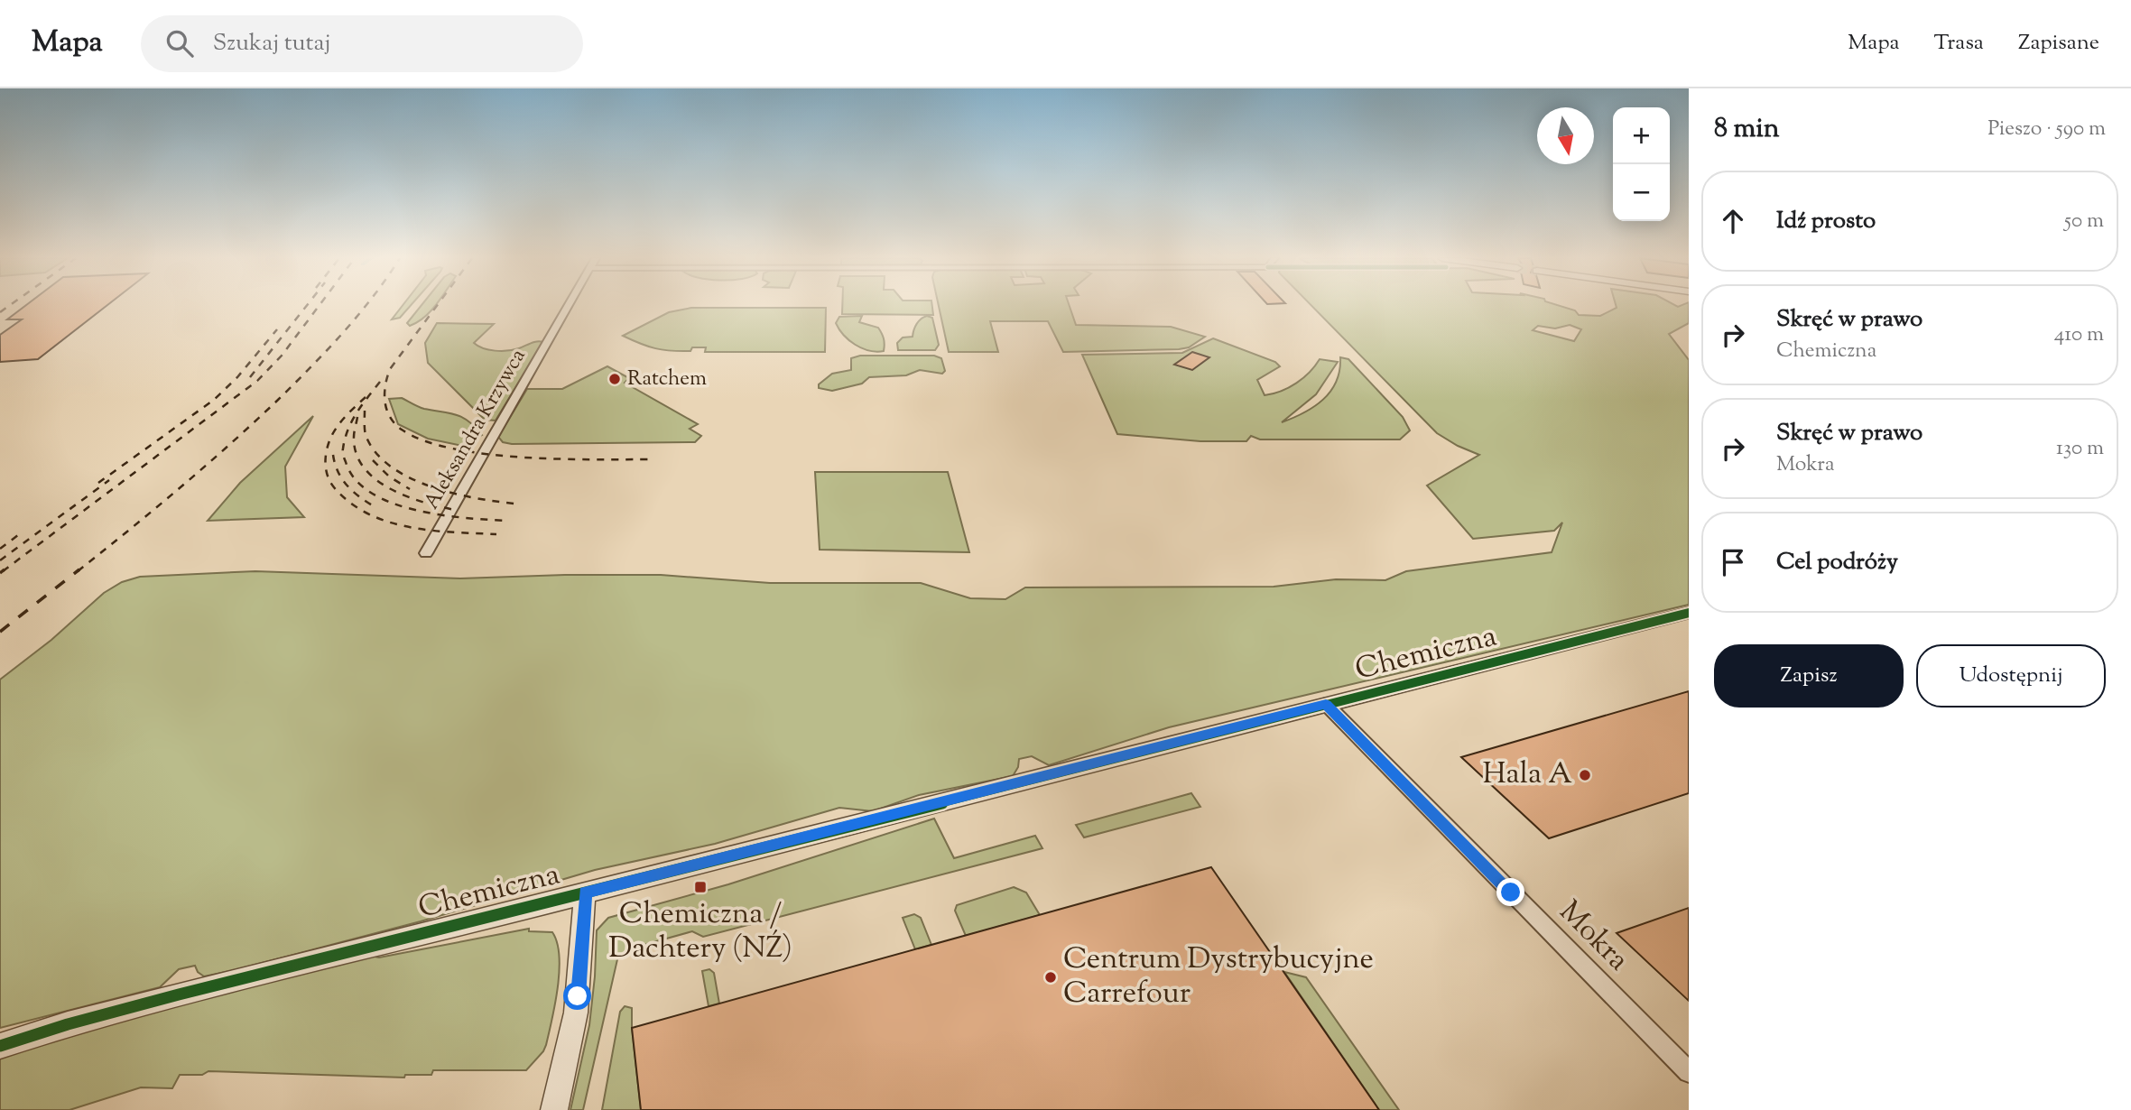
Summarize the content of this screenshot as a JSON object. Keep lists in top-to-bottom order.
{
  "streets": {
    "street": ["Aleksandra Krzywca", "Chemiczna", "Mokra"]
  },
  "crossings": [
    ["Chemiczna", "Mokra"]
  ],
  "places": {
    "other": ["Ratchem", "Hala A", "Centrum Dystrybucyjne Carrefour"],
    "transit": ["Chemiczna / Dachtery (NŹ)"]
  },
  "north": "bottom",
  "page": {
    "header": "Mapa",
    "search": "Szukaj tutaj",
    "nav": ["Mapa", "Trasa", "Zapisane"],
    "heading": ["8 min", "Pieszo · 590 m"],
    "map_buttons": ["+", "−"],
    "list": [
      ["Idź prosto", "50 m"],
      ["Skręć w prawo", "Chemiczna", "410 m"],
      ["Skręć w prawo", "Mokra", "130 m"],
      "Cel podróży"
    ],
    "buttons": ["Zapisz", "Udostępnij"]
  }
}
